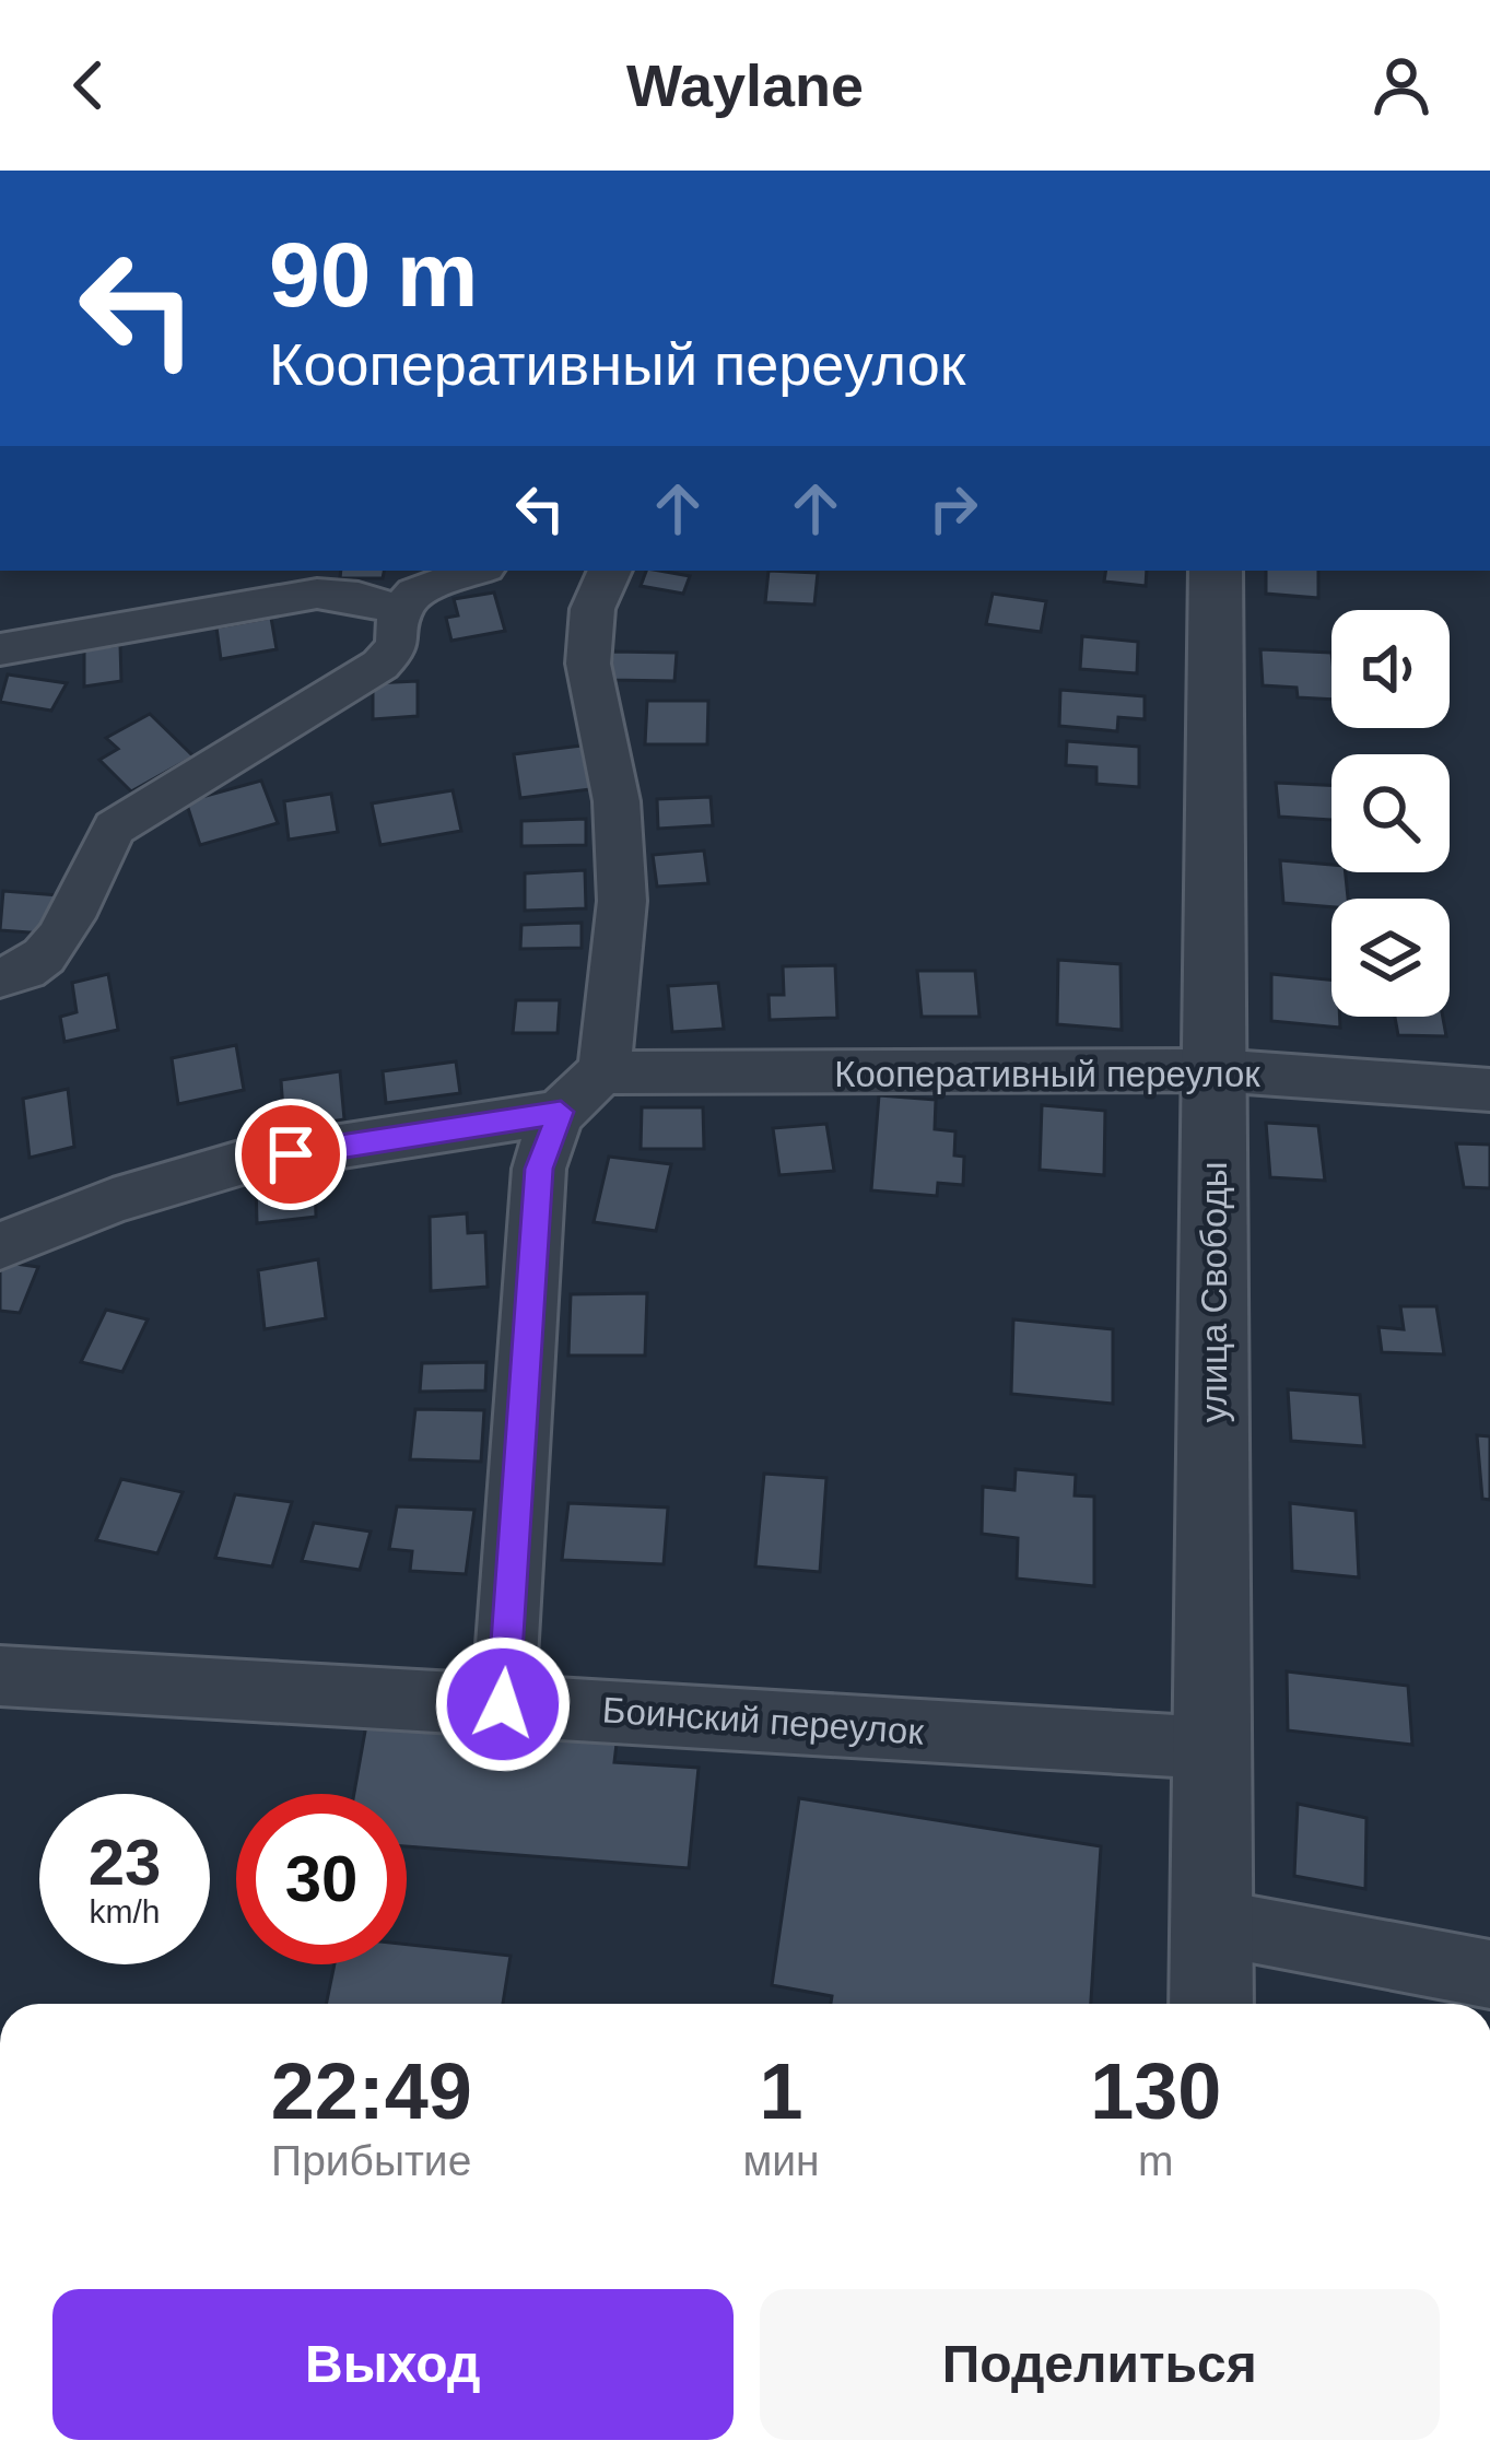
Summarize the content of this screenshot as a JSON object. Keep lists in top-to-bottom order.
{
  "streets": {
    "street": ["Кооперативный переулок", "улица Свободы", "Боинский переулок"]
  },
  "crossings": [
    ["Кооперативный переулок", "улица Свободы"],
    ["улица Свободы", "Боинский переулок"]
  ],
  "page": {
    "header": "Waylane",
    "turn": ["90 m", "Кооперативный переулок"],
    "speed": "23 km/h",
    "limit": "30",
    "eta": [
      "22:49",
      "Прибытие",
      "1",
      "мин",
      "130",
      "m"
    ],
    "buttons": ["Выход", "Поделиться"]
  }
}
